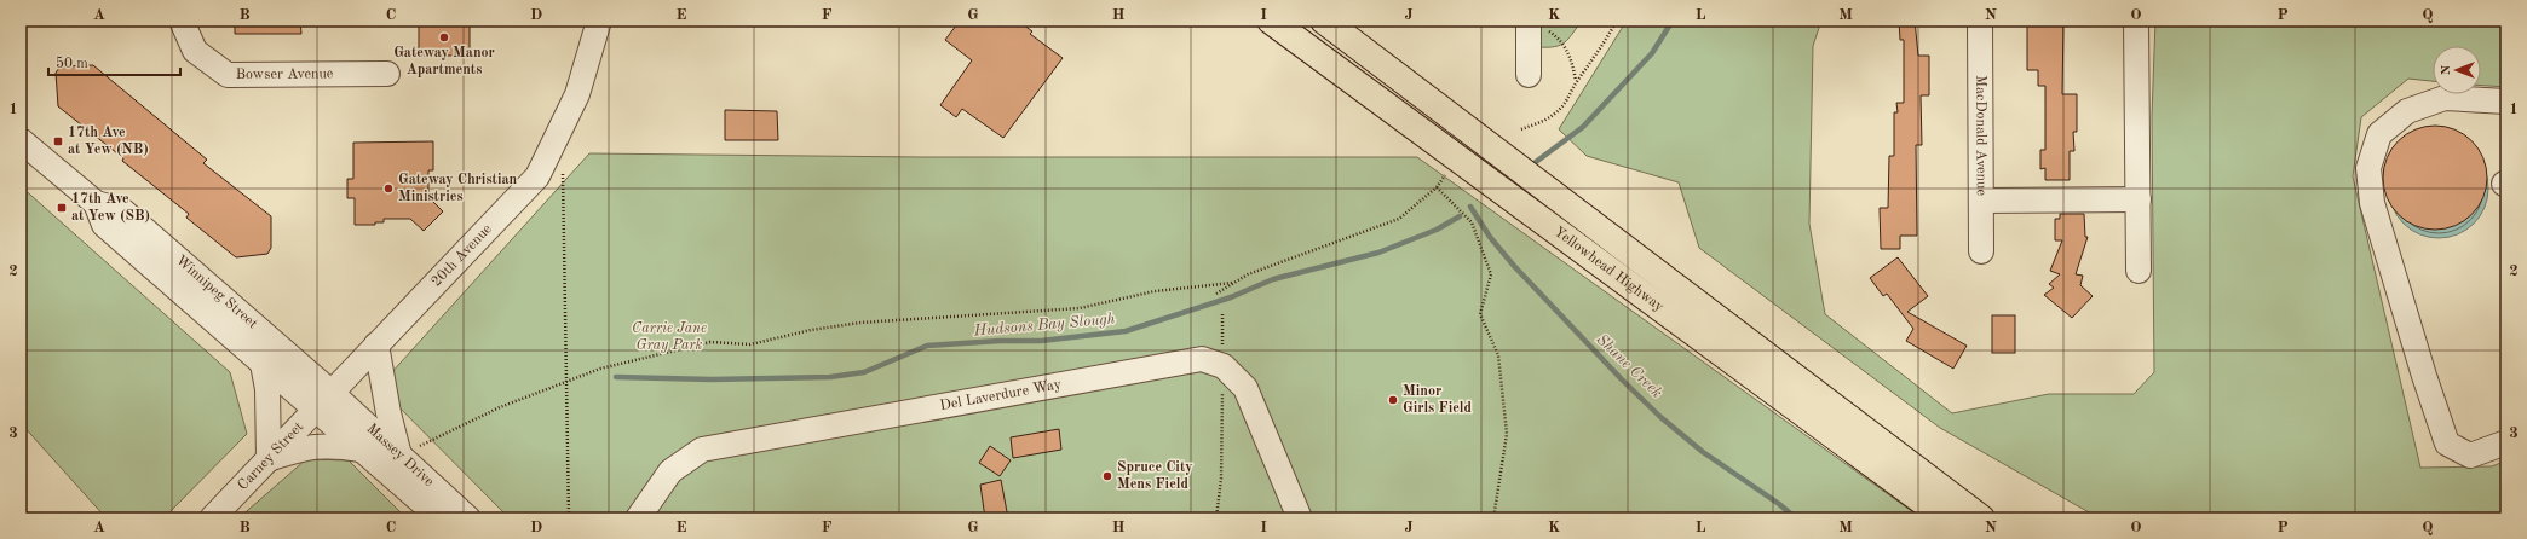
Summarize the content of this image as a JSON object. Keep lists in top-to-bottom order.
{
  "streets": {
    "highway": ["Yellowhead Highway"],
    "street": [
      "Bowser Avenue",
      "MacDonald Avenue",
      "20th Avenue",
      "Winnipeg Street",
      "Del Laverdure Way",
      "Carney Street",
      "Massey Drive"
    ]
  },
  "crossings": [
    ["20th Avenue", "Winnipeg Street"],
    ["20th Avenue", "Carney Street"],
    ["20th Avenue", "Massey Drive"],
    ["Winnipeg Street", "Carney Street"],
    ["Winnipeg Street", "Massey Drive"],
    ["Carney Street", "Massey Drive"]
  ],
  "water": ["Hudsons Bay Slough", "Shane Creek"],
  "parks": ["Carrie Jane Gray Park"],
  "places": {
    "other": [
      "Gateway Manor Apartments",
      "Gateway Christian Ministries",
      "Minor Girls Field",
      "Spruce City Mens Field"
    ],
    "transit": ["17th Ave at Yew (NB)", "17th Ave at Yew (SB)"]
  },
  "scale_bar": "50 m",
  "north": "left",
  "grid": {
    "columns": [
      "A",
      "B",
      "C",
      "D",
      "E",
      "F",
      "G",
      "H",
      "I",
      "J",
      "K",
      "L",
      "M",
      "N",
      "O",
      "P",
      "Q"
    ],
    "rows": ["1", "2", "3"]
  }
}
